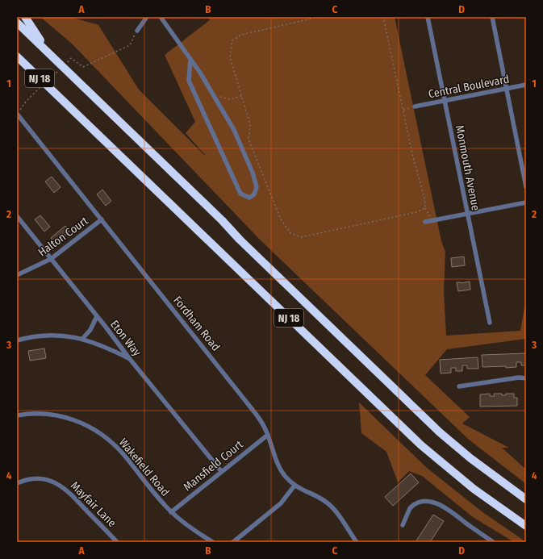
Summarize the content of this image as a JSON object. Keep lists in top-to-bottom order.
{
  "streets": {
    "highway": ["NJ 18"],
    "street": [
      "Central Boulevard",
      "Monmouth Avenue",
      "Halton Court",
      "Fordham Road",
      "Eton Way",
      "Mansfield Court",
      "Wakefield Road",
      "Mayfair Lane"
    ]
  },
  "crossings": [
    ["Central Boulevard", "Monmouth Avenue"],
    ["Halton Court", "Fordham Road"],
    ["Halton Court", "Eton Way"],
    ["Fordham Road", "Mansfield Court"],
    ["Eton Way", "Mansfield Court"],
    ["Mansfield Court", "Wakefield Road"]
  ],
  "grid": {
    "columns": [
      "A",
      "B",
      "C",
      "D"
    ],
    "rows": [
      "1",
      "2",
      "3",
      "4"
    ]
  }
}
